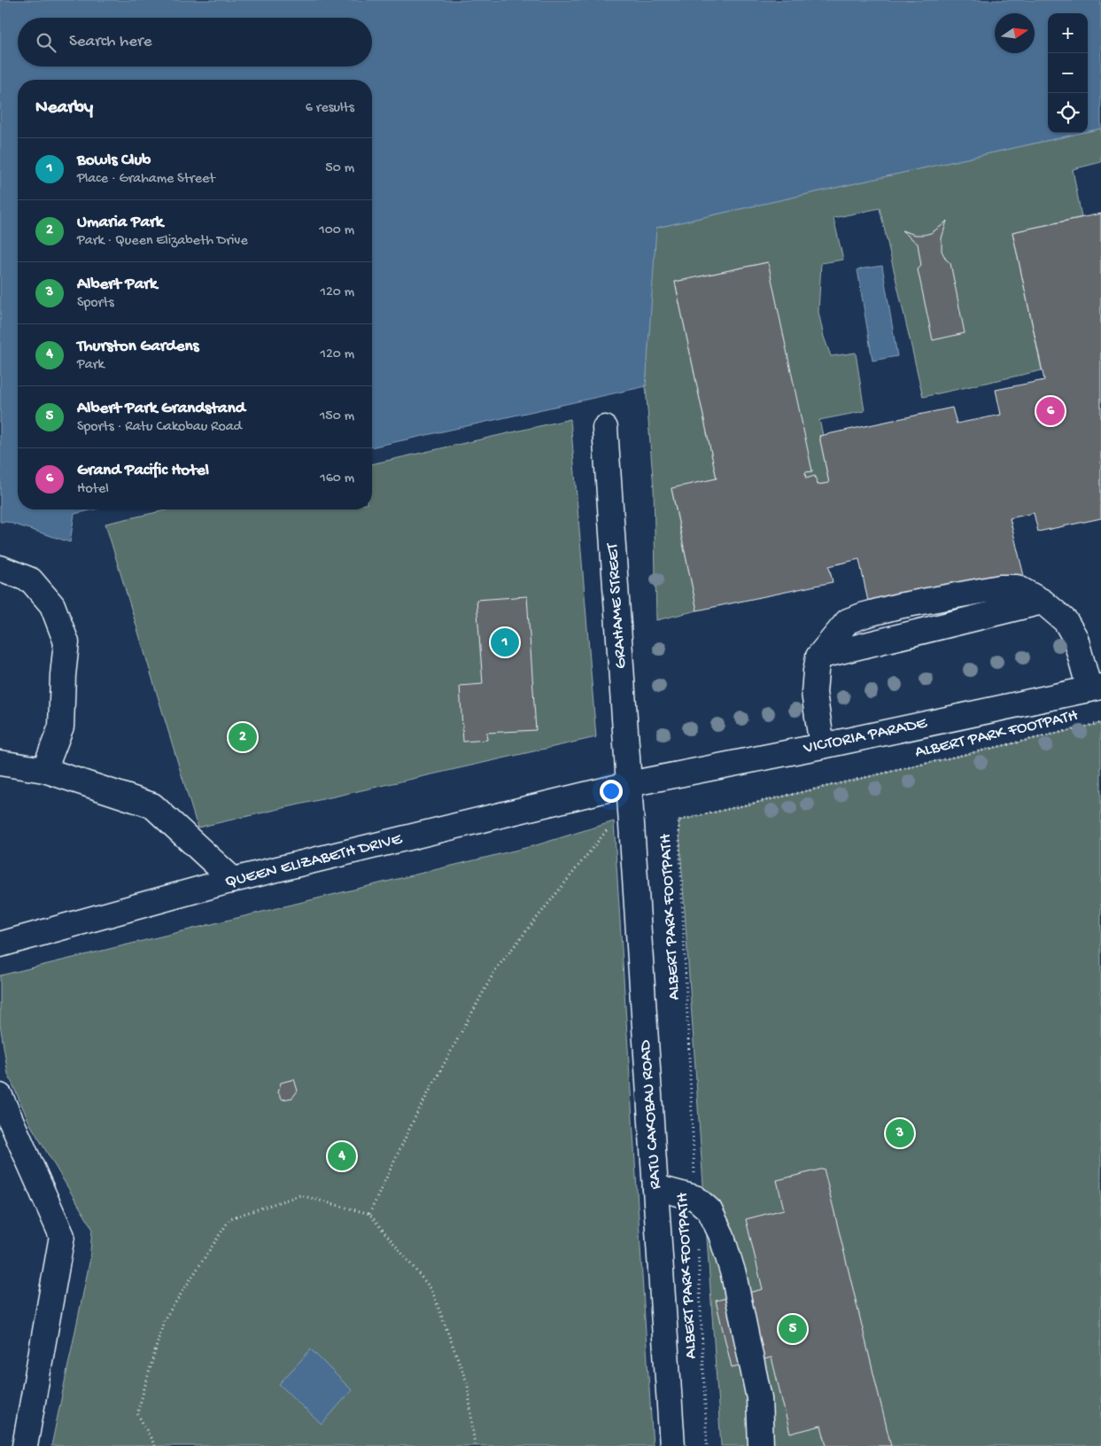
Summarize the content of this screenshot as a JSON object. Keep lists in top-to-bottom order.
{
  "streets": {
    "main road": [
      "GRAHAME STREET",
      "VICTORIA PARADE",
      "QUEEN ELIZABETH DRIVE",
      "RATU CAKOBAU ROAD"
    ],
    "path": ["ALBERT PARK FOOTPATH"]
  },
  "crossings": [
    ["GRAHAME STREET", "VICTORIA PARADE"],
    ["GRAHAME STREET", "QUEEN ELIZABETH DRIVE"],
    ["GRAHAME STREET", "RATU CAKOBAU ROAD"],
    ["VICTORIA PARADE", "QUEEN ELIZABETH DRIVE"],
    ["VICTORIA PARADE", "RATU CAKOBAU ROAD"],
    ["QUEEN ELIZABETH DRIVE", "RATU CAKOBAU ROAD"]
  ],
  "north": "right",
  "page": {
    "map_buttons": ["+", "−"],
    "search": "Search here",
    "heading": ["Nearby", "6 results"],
    "list": [
      {
        "mark": "1",
        "name": "Bowls Club",
        "note": "Place · Grahame Street",
        "value": "50 m"
      },
      {
        "mark": "2",
        "name": "Umaria Park",
        "note": "Park · Queen Elizabeth Drive",
        "value": "100 m"
      },
      {
        "mark": "3",
        "name": "Albert Park",
        "note": "Sports",
        "value": "120 m"
      },
      {
        "mark": "4",
        "name": "Thurston Gardens",
        "note": "Park",
        "value": "120 m"
      },
      {
        "mark": "5",
        "name": "Albert Park Grandstand",
        "note": "Sports · Ratu Cakobau Road",
        "value": "150 m"
      },
      {
        "mark": "6",
        "name": "Grand Pacific Hotel",
        "note": "Hotel",
        "value": "160 m"
      }
    ],
    "pins": [
      "6",
      "1",
      "2",
      "3",
      "4",
      "5"
    ]
  }
}
